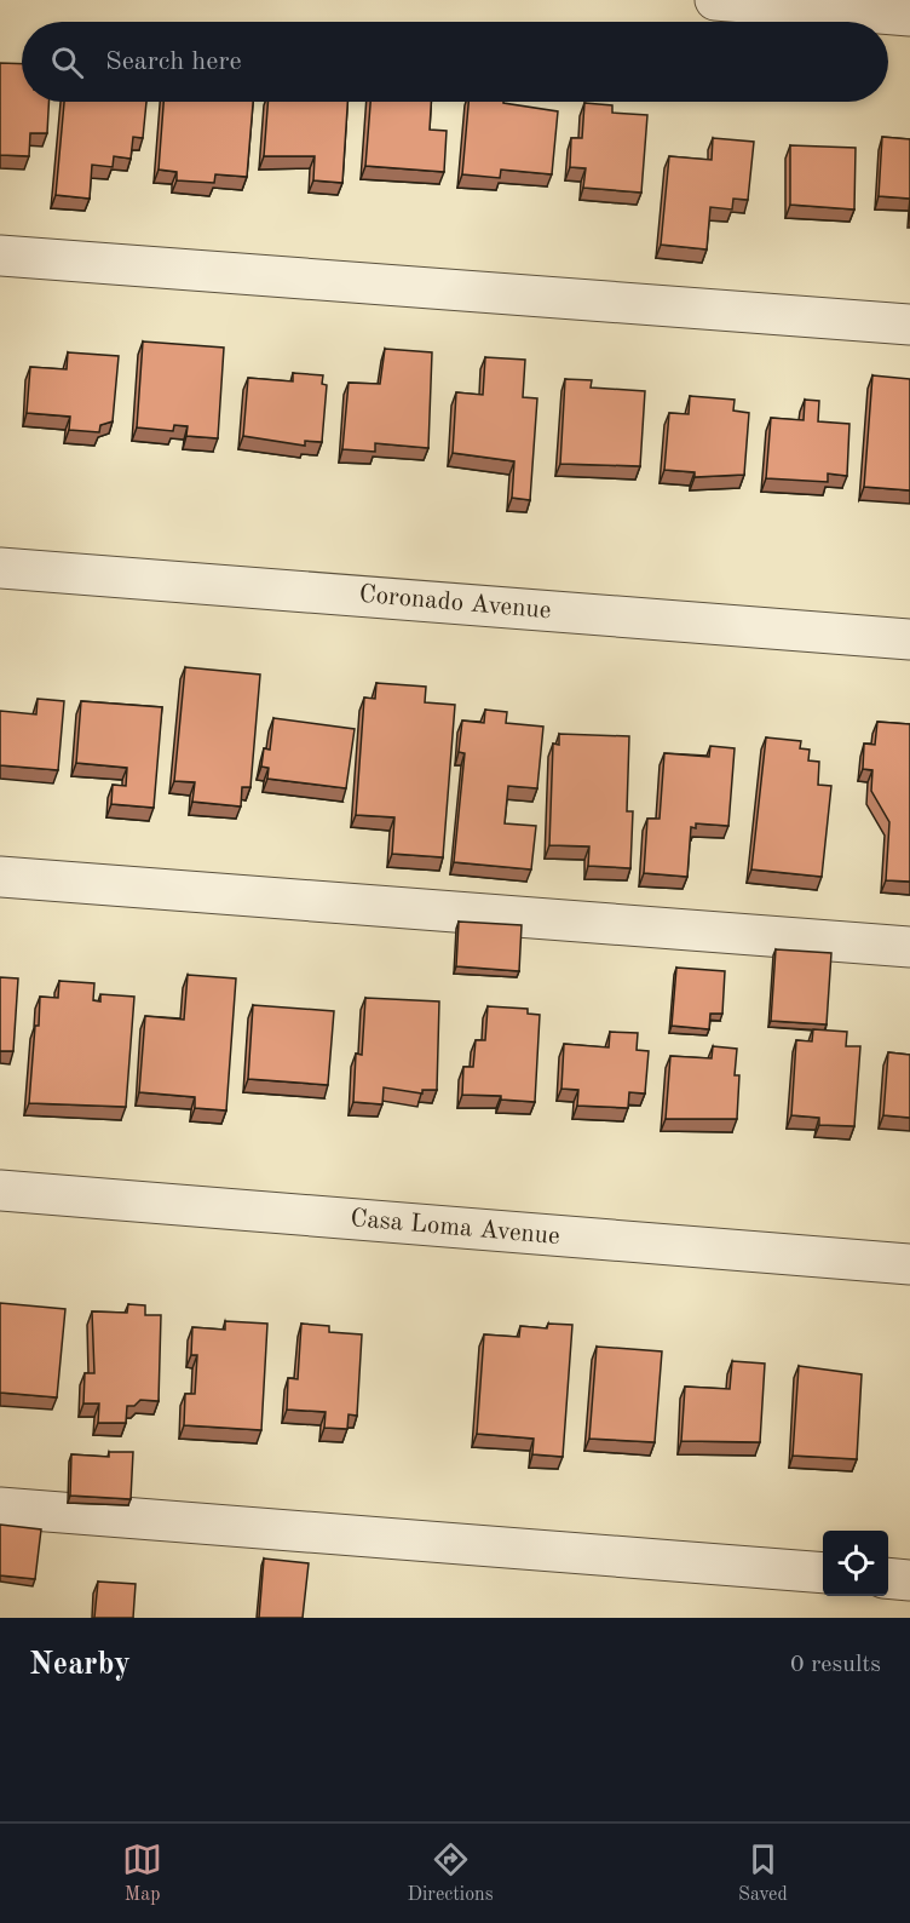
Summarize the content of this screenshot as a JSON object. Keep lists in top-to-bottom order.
{
  "streets": {
    "street": ["Coronado Avenue", "Casa Loma Avenue"]
  },
  "page": {
    "search": "Search here",
    "heading": ["Nearby", "0 results"],
    "nav": ["Map", "Directions", "Saved"]
  }
}
